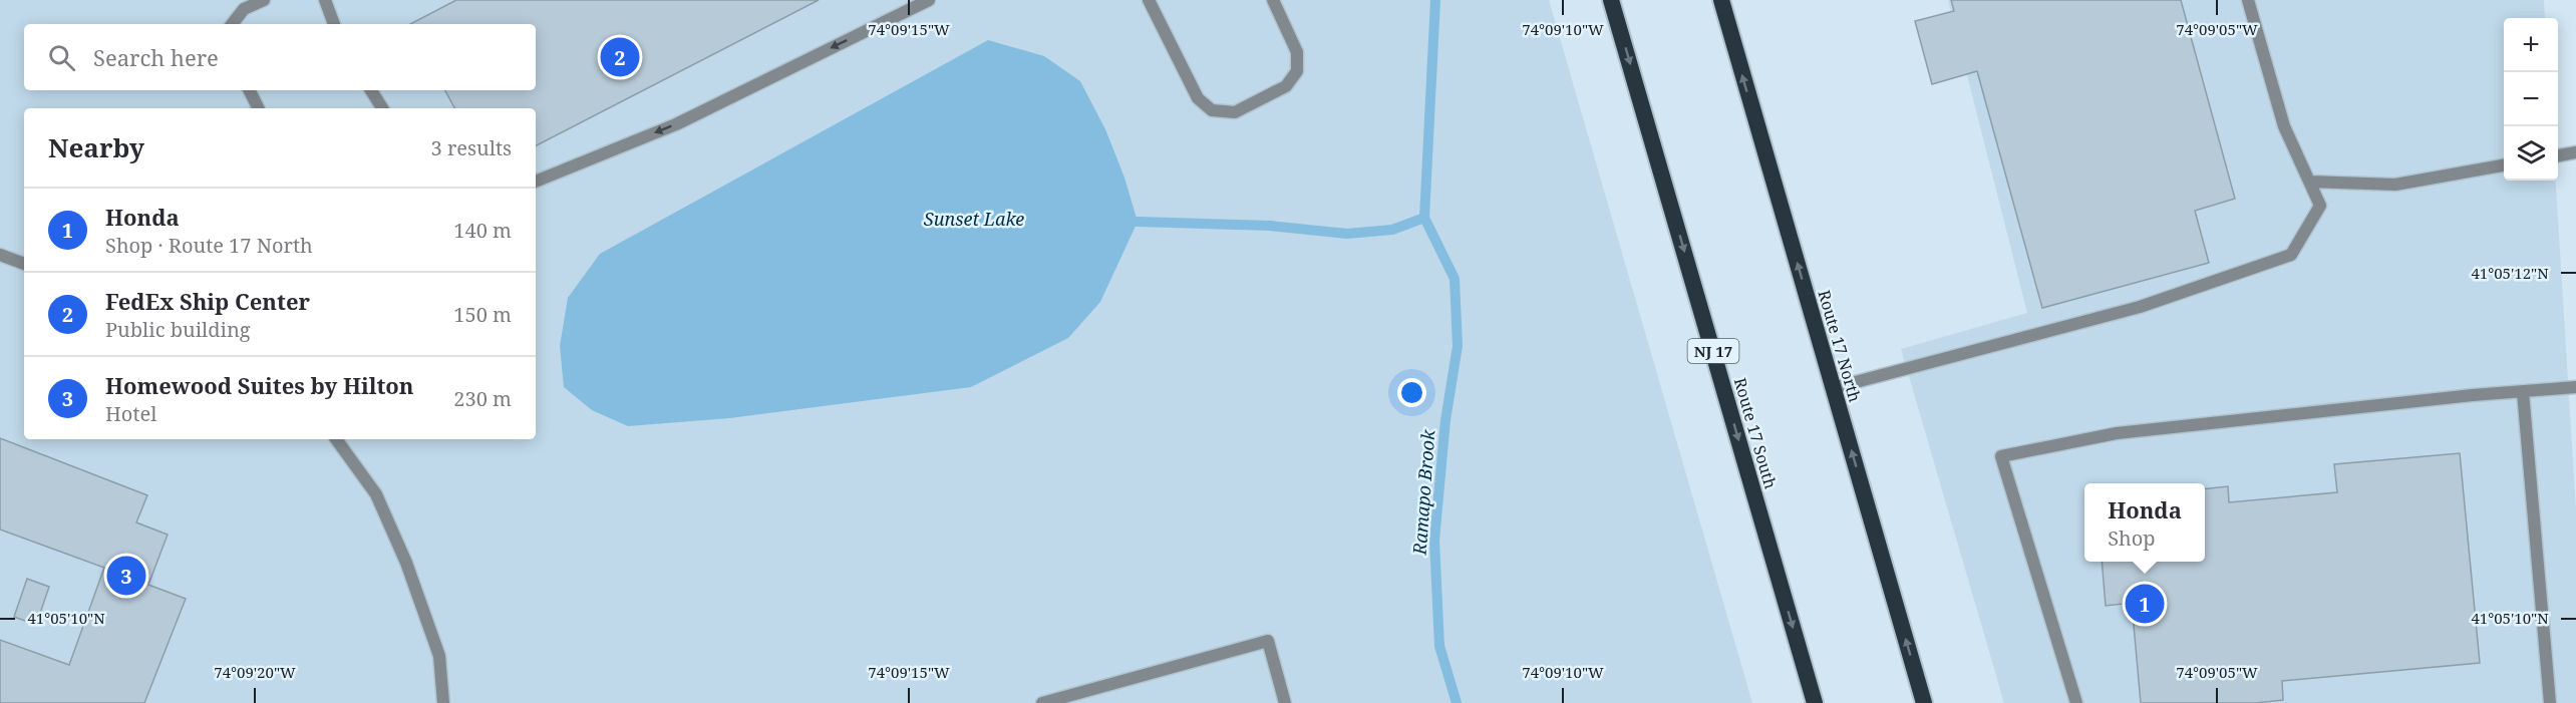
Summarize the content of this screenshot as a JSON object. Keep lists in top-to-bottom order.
{
  "streets": {
    "highway": ["Route 17 North", "NJ 17", "Route 17 South"]
  },
  "one_way": ["Route 17 North", "Route 17 South"],
  "water": ["Sunset Lake", "Ramapo Brook"],
  "page": {
    "map_buttons": ["+", "−"],
    "search": "Search here",
    "pins": ["2", "3", "1"],
    "heading": ["Nearby", "3 results"],
    "list": [
      {
        "mark": "1",
        "name": "Honda",
        "note": "Shop · Route 17 North",
        "value": "140 m"
      },
      {
        "mark": "2",
        "name": "FedEx Ship Center",
        "note": "Public building",
        "value": "150 m"
      },
      {
        "mark": "3",
        "name": "Homewood Suites by Hilton",
        "note": "Hotel",
        "value": "230 m"
      }
    ],
    "popup": ["Honda", "Shop"]
  },
  "coordinates": [
    "74°09'15\"W",
    "74°09'10\"W",
    "74°09'05\"W",
    "41°05'12\"N",
    "41°05'10\"N",
    "74°09'20\"W"
  ]
}
